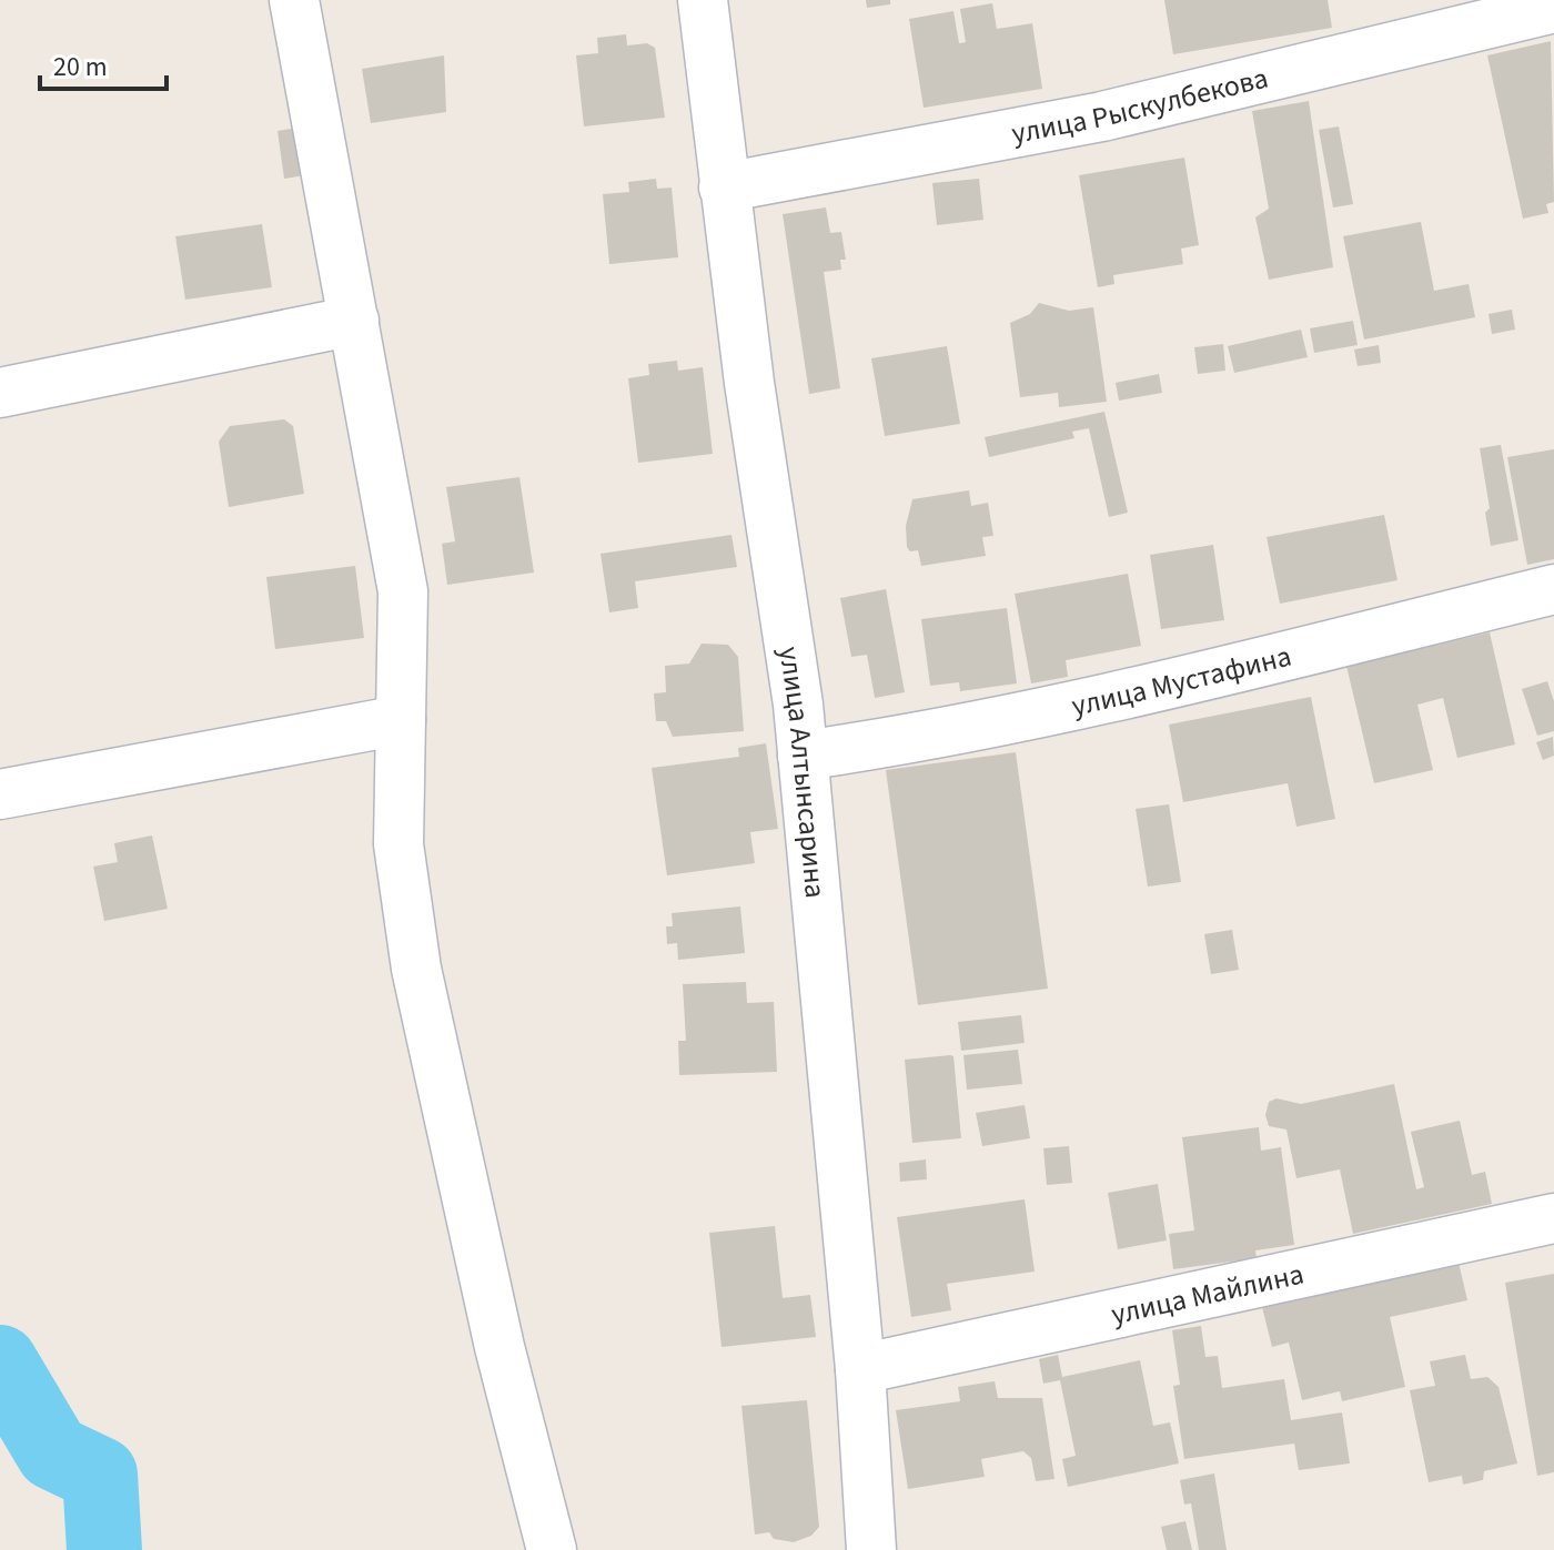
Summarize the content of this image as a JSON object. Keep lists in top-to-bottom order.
{
  "streets": {
    "street": [
      "улица Рыскулбекова",
      "улица Мустафина",
      "улица Алтынсарина",
      "улица Майлина"
    ]
  },
  "crossings": [
    ["улица Рыскулбекова", "улица Алтынсарина"],
    ["улица Мустафина", "улица Алтынсарина"],
    ["улица Алтынсарина", "улица Майлина"]
  ],
  "scale_bar": "20 m"
}
